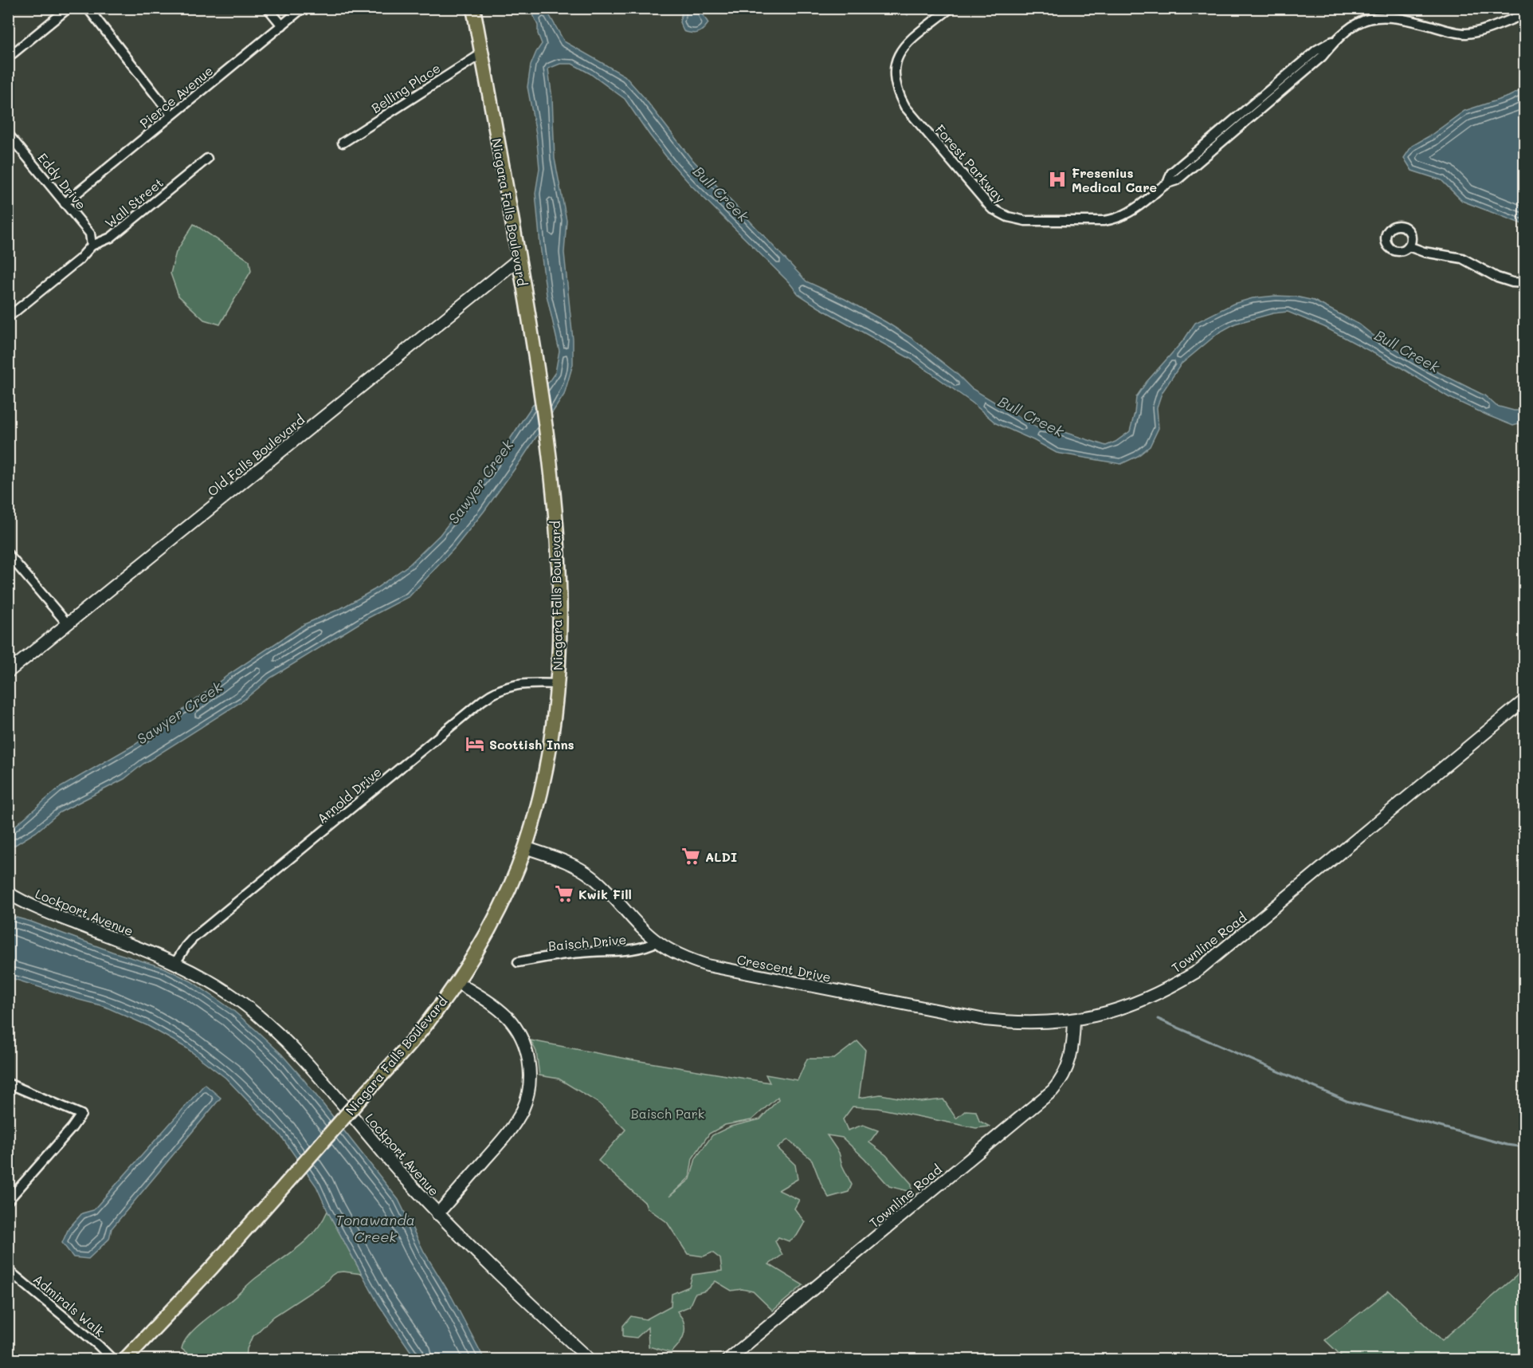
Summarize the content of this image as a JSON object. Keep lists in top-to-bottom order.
{
  "streets": {
    "main road": ["Niagara Falls Boulevard"],
    "street": [
      "Belling Place",
      "Pierce Avenue",
      "Forest Parkway",
      "Eddy Drive",
      "Wall Street",
      "Old Falls Boulevard",
      "Arnold Drive",
      "Lockport Avenue",
      "Baisch Drive",
      "Townline Road",
      "Crescent Drive",
      "Admirals Walk"
    ]
  },
  "crossings": [
    ["Belling Place", "Niagara Falls Boulevard"],
    ["Pierce Avenue", "Eddy Drive"],
    ["Eddy Drive", "Wall Street"],
    ["Niagara Falls Boulevard", "Old Falls Boulevard"],
    ["Niagara Falls Boulevard", "Arnold Drive"],
    ["Niagara Falls Boulevard", "Crescent Drive"],
    ["Arnold Drive", "Lockport Avenue"],
    ["Baisch Drive", "Crescent Drive"],
    ["Townline Road", "Crescent Drive"]
  ],
  "water": ["Bull Creek", "Sawyer Creek", "Tonawanda Creek"],
  "parks": ["Baisch Park"],
  "places": {
    "hospital": ["Fresenius Medical Care"],
    "hotel": ["Scottish Inns"],
    "supermarket": ["ALDI", "Kwik Fill"]
  }
}
